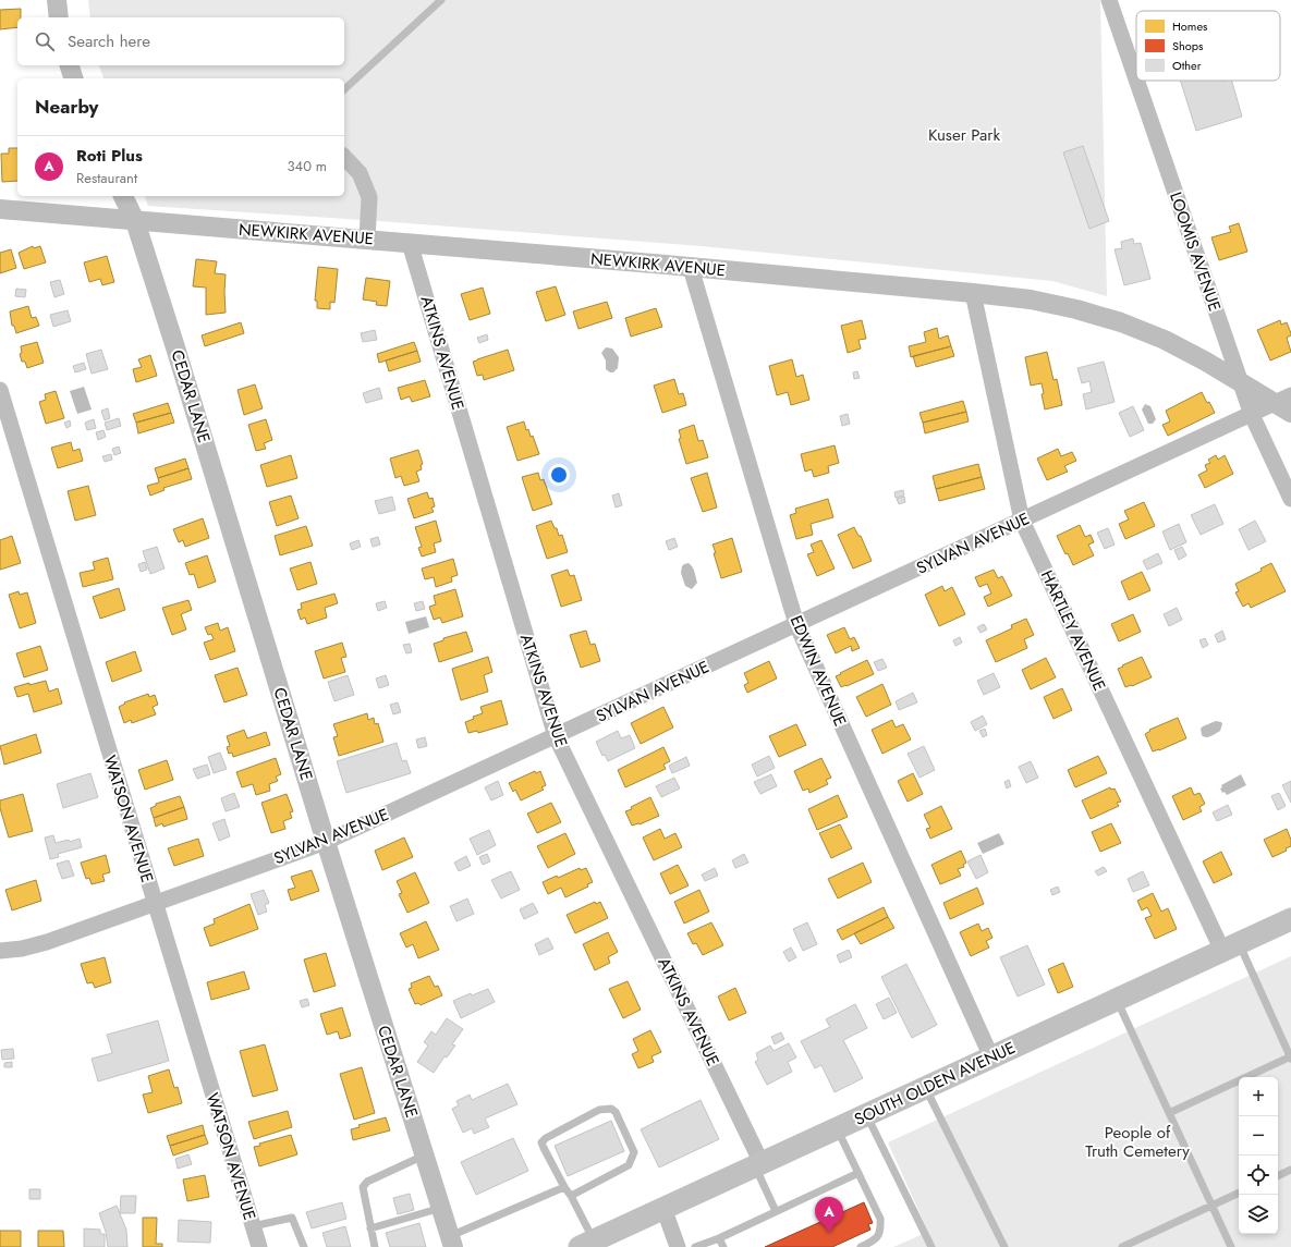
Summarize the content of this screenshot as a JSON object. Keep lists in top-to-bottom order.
{
  "streets": {
    "main road": ["SOUTH OLDEN AVENUE"],
    "street": [
      "NEWKIRK AVENUE",
      "LOOMIS AVENUE",
      "ATKINS AVENUE",
      "CEDAR LANE",
      "SYLVAN AVENUE",
      "HARTLEY AVENUE",
      "EDWIN AVENUE",
      "WATSON AVENUE"
    ]
  },
  "crossings": [
    ["NEWKIRK AVENUE", "LOOMIS AVENUE"],
    ["NEWKIRK AVENUE", "ATKINS AVENUE"],
    ["NEWKIRK AVENUE", "CEDAR LANE"],
    ["NEWKIRK AVENUE", "SYLVAN AVENUE"],
    ["NEWKIRK AVENUE", "HARTLEY AVENUE"],
    ["NEWKIRK AVENUE", "EDWIN AVENUE"],
    ["LOOMIS AVENUE", "SYLVAN AVENUE"],
    ["ATKINS AVENUE", "SYLVAN AVENUE"],
    ["ATKINS AVENUE", "SOUTH OLDEN AVENUE"],
    ["CEDAR LANE", "SYLVAN AVENUE"],
    ["SYLVAN AVENUE", "HARTLEY AVENUE"],
    ["SYLVAN AVENUE", "EDWIN AVENUE"],
    ["SYLVAN AVENUE", "WATSON AVENUE"],
    ["HARTLEY AVENUE", "SOUTH OLDEN AVENUE"],
    ["EDWIN AVENUE", "SOUTH OLDEN AVENUE"]
  ],
  "parks": ["Kuser Park", "People of Truth Cemetery"],
  "legend": ["Homes", "Shops", "Other"],
  "page": {
    "search": "Search here",
    "heading": "Nearby",
    "list": [
      {
        "mark": "A",
        "name": "Roti Plus",
        "note": "Restaurant",
        "value": "340 m"
      }
    ],
    "map_buttons": ["+", "−"],
    "pins": "A"
  }
}
